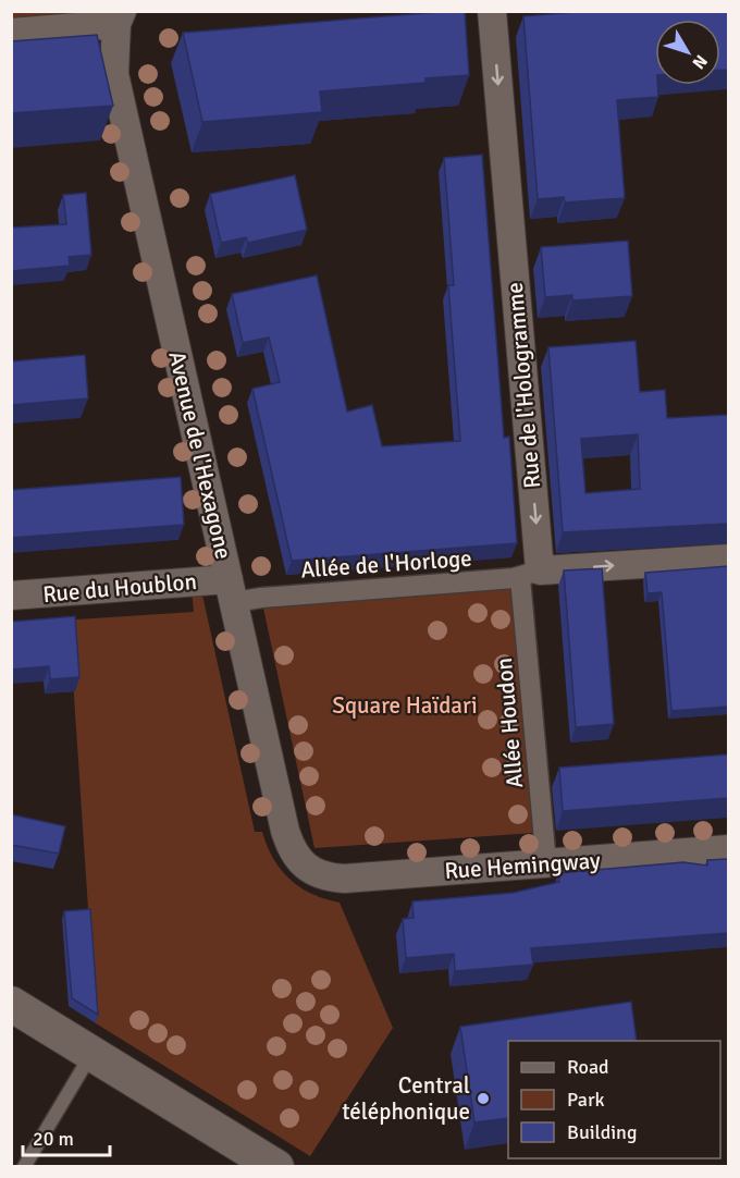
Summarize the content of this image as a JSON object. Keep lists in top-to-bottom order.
{
  "streets": {
    "street": [
      "Rue de l'Hologramme",
      "Avenue de l'Hexagone",
      "Allée de l'Horloge",
      "Rue du Houblon",
      "Allée Houdon",
      "Rue Hemingway"
    ]
  },
  "crossings": [
    ["Rue de l'Hologramme", "Allée de l'Horloge"],
    ["Rue de l'Hologramme", "Allée Houdon"],
    ["Avenue de l'Hexagone", "Allée de l'Horloge"],
    ["Avenue de l'Hexagone", "Rue du Houblon"],
    ["Avenue de l'Hexagone", "Rue Hemingway"],
    ["Allée de l'Horloge", "Rue du Houblon"],
    ["Allée de l'Horloge", "Allée Houdon"],
    ["Allée Houdon", "Rue Hemingway"]
  ],
  "one_way": ["Rue de l'Hologramme"],
  "parks": ["Square Haïdari"],
  "places": ["Central téléphonique"],
  "legend": ["Road", "Park", "Building"],
  "scale_bar": "20 m",
  "north": "bottom right"
}
